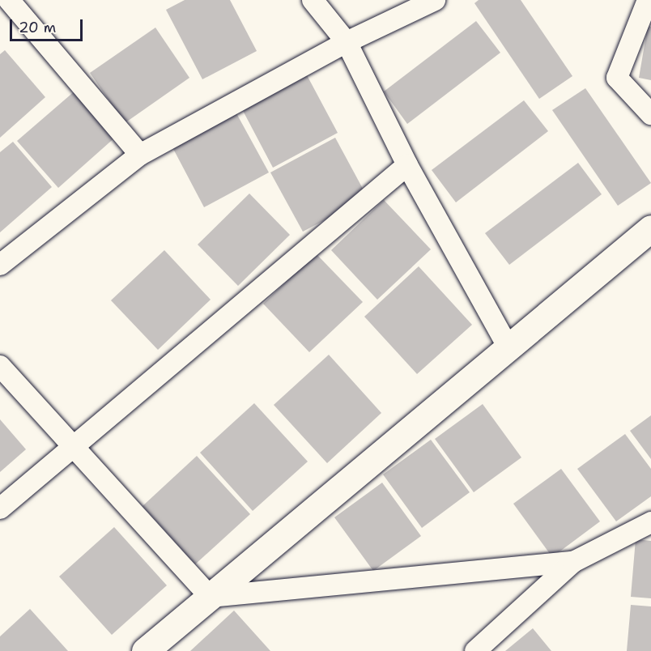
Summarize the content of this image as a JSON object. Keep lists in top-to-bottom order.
{
  "scale_bar": "20 m"
}
